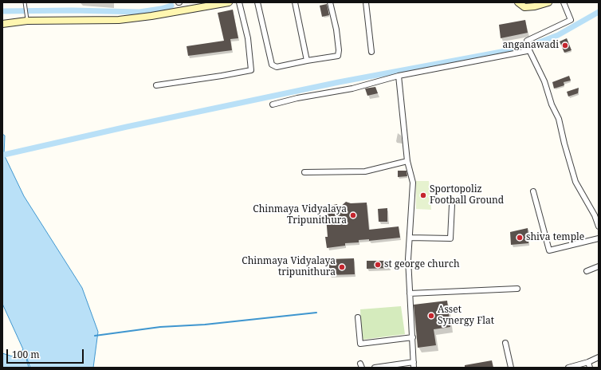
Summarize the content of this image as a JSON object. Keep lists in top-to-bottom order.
{
  "places": [
    "anganawadi",
    "Sportopoliz Football Ground",
    "Chinmaya Vidyalaya Tripunithura",
    "shiva temple",
    "st george church",
    "Chinmaya Vidyalaya tripunithura",
    "Asset Synergy Flat"
  ],
  "scale_bar": "100 m"
}
